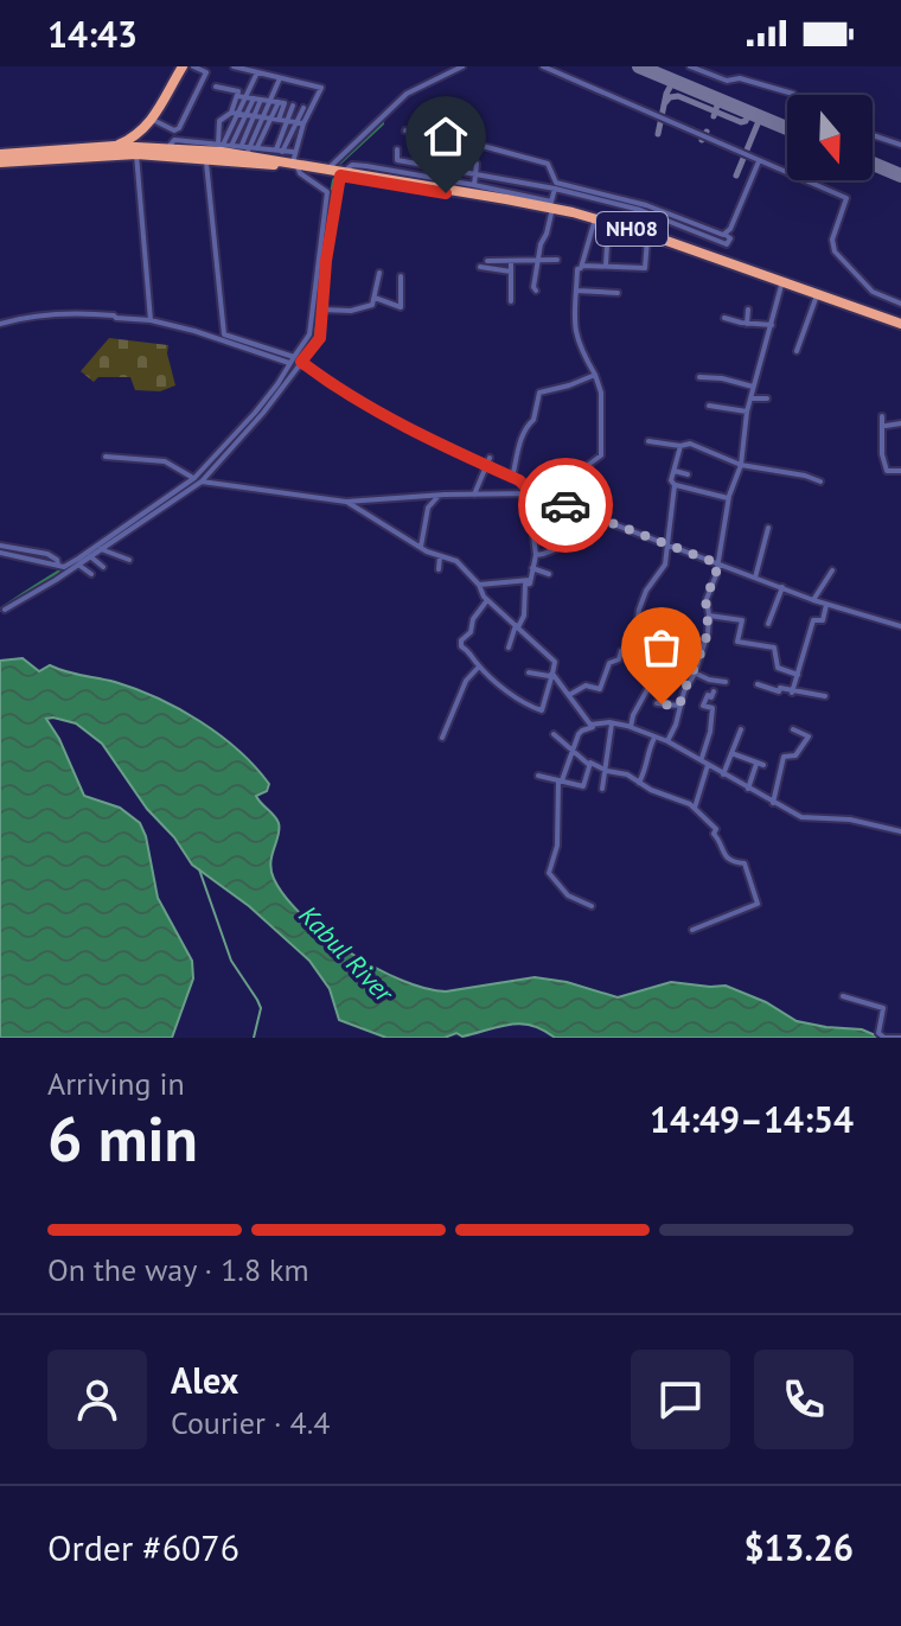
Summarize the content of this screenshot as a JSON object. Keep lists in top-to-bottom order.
{
  "streets": {
    "highway": ["NH08"]
  },
  "water": ["Kabul River"],
  "north": "bottom",
  "page": {
    "status": "14:43",
    "heading": ["6 min", "Arriving in", "14:49–14:54"],
    "panel": [
      "Alex",
      "Courier · 4.4",
      "Order #6076",
      "$13.26"
    ],
    "bar": "On the way · 1.8 km"
  }
}
